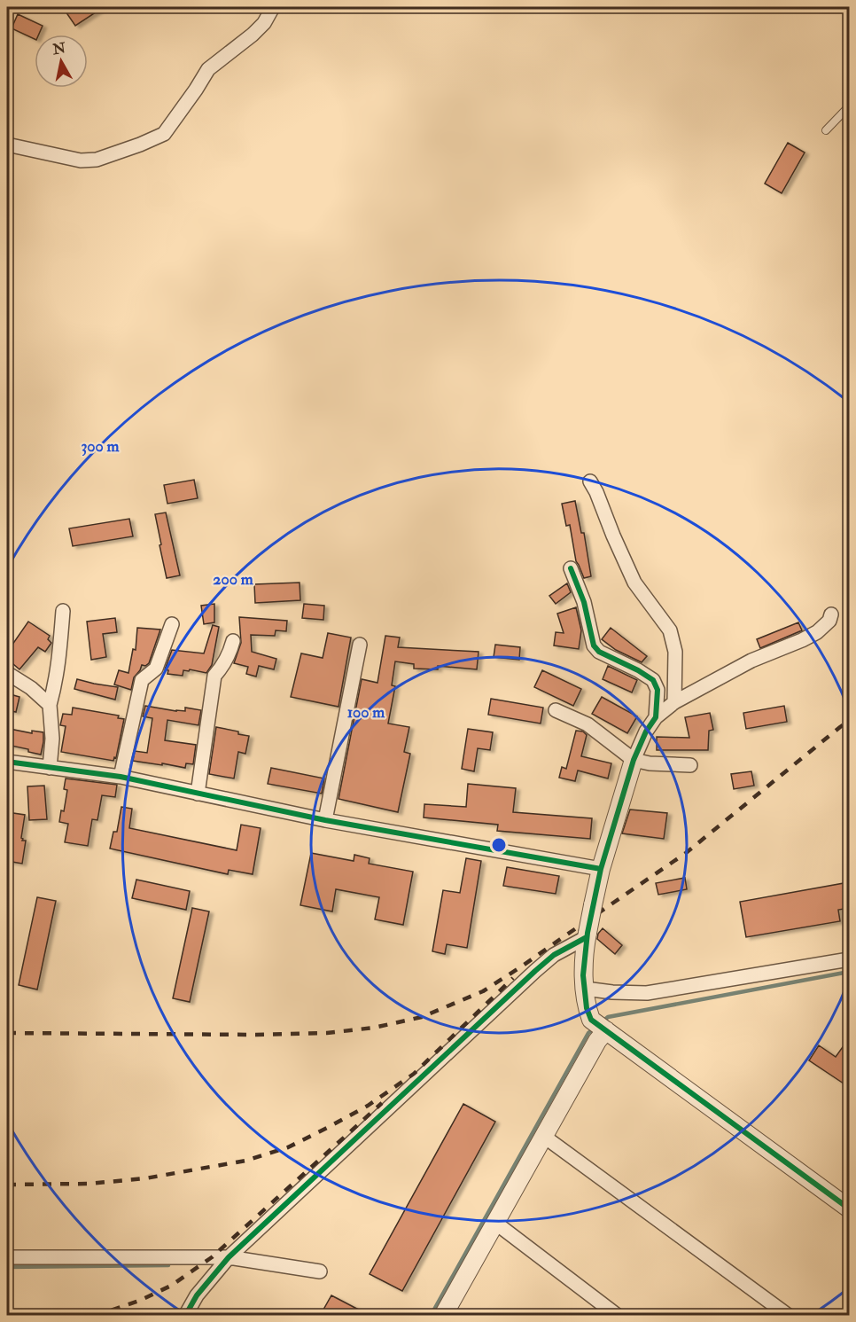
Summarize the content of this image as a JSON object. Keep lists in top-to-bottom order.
{
  "north": "top",
  "rings": ["300 m", "200 m", "100 m"]
}
